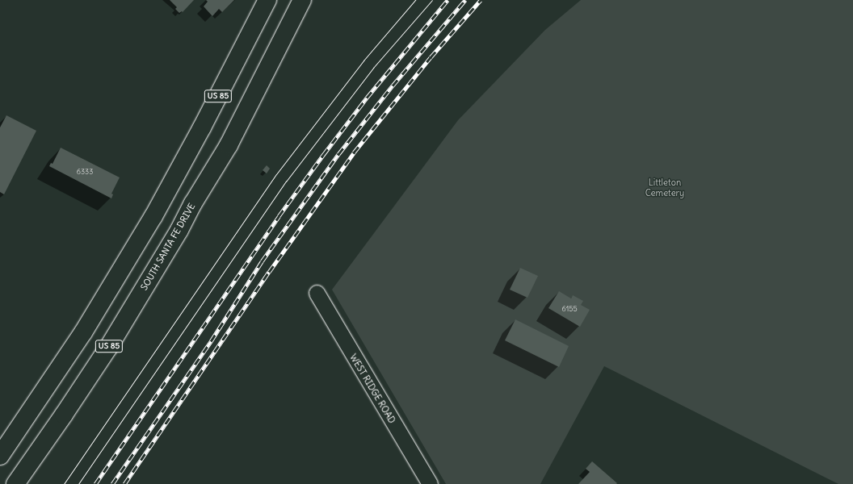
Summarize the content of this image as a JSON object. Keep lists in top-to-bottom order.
{
  "streets": {
    "highway": ["US 85", "SOUTH SANTA FE DRIVE"],
    "street": ["WEST RIDGE ROAD"]
  },
  "parks": ["Littleton Cemetery"],
  "house_numbers": ["6333", "6155"]
}
